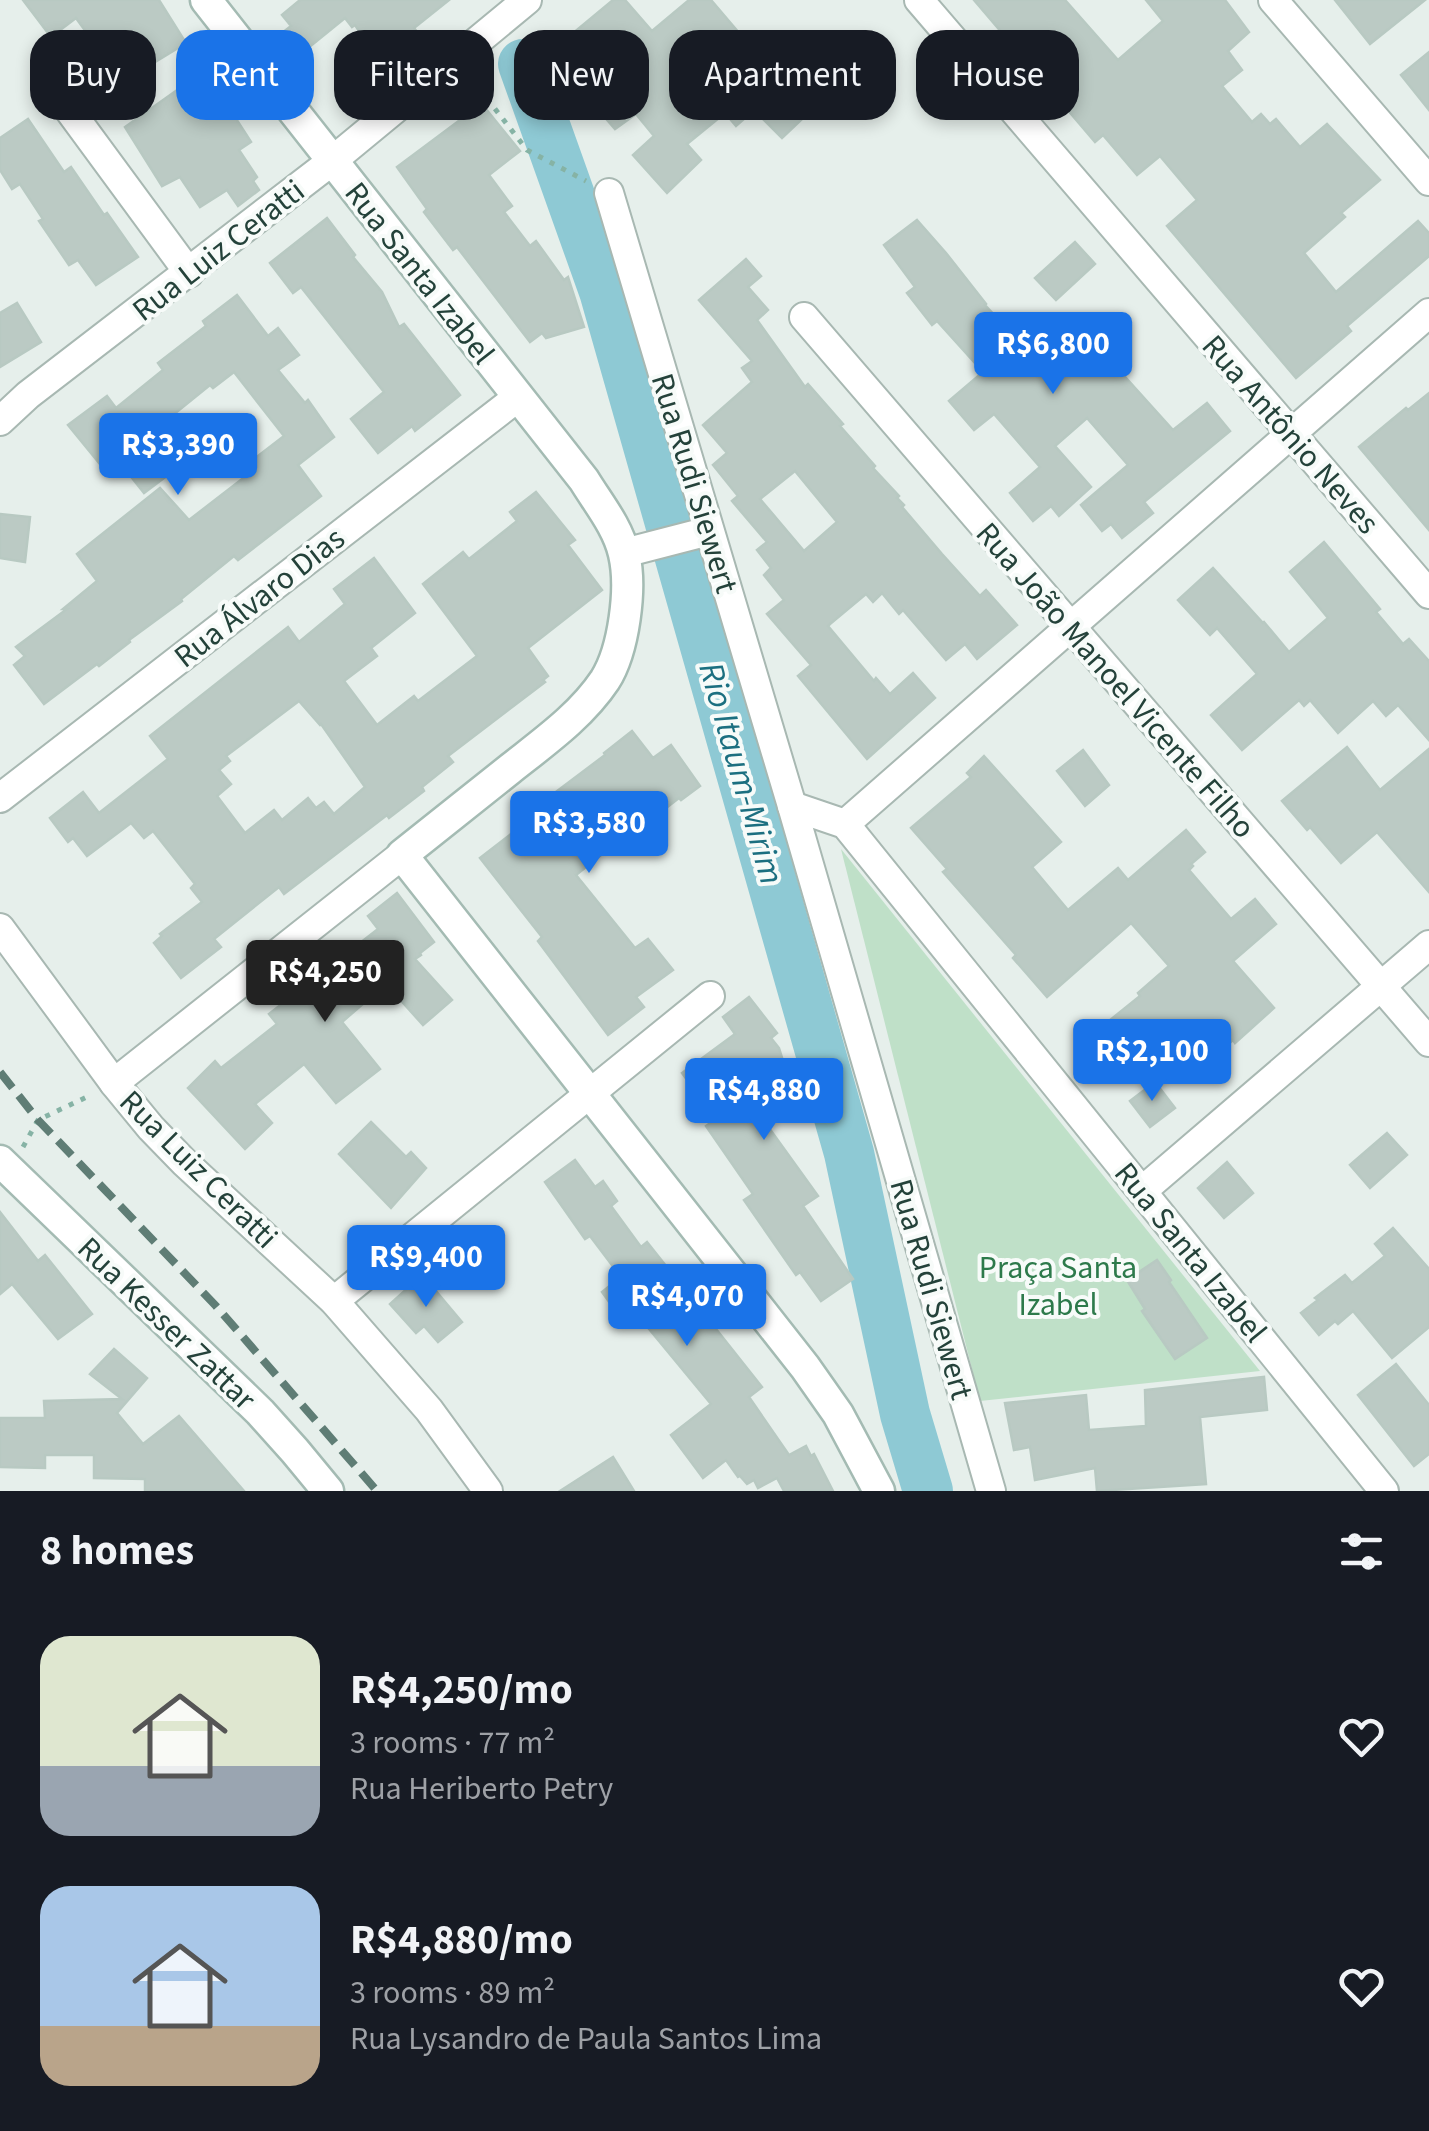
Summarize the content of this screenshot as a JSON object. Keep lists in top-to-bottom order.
{
  "streets": {
    "street": [
      "Rua Luiz Ceratti",
      "Rua Santa Izabel",
      "Rua Antônio Neves",
      "Rua Rudi Siewert",
      "Rua Álvaro Dias",
      "Rua João Manoel Vicente Filho",
      "Rua Kesser Zattar"
    ]
  },
  "crossings": [
    ["Rua Luiz Ceratti", "Rua Santa Izabel"],
    ["Rua Santa Izabel", "Rua Álvaro Dias"]
  ],
  "water": ["Rio Itaum-Mirim"],
  "parks": ["Praça Santa Izabel"],
  "page": {
    "chip": [
      "Buy",
      "Rent",
      "Filters",
      "New",
      "Apartment",
      "House"
    ],
    "price": [
      "R$6,800",
      "R$3,390",
      "R$3,580",
      "R$4,250",
      "R$2,100",
      "R$4,880",
      "R$9,400",
      "R$4,070"
    ],
    "heading": "8 homes",
    "list": [
      {
        "name": "R$4,250/mo",
        "note": "3 rooms · 77 m² · Rua Heriberto Petry"
      },
      {
        "name": "R$4,880/mo",
        "note": "3 rooms · 89 m² · Rua Lysandro de Paula Santos Lima"
      }
    ]
  }
}
